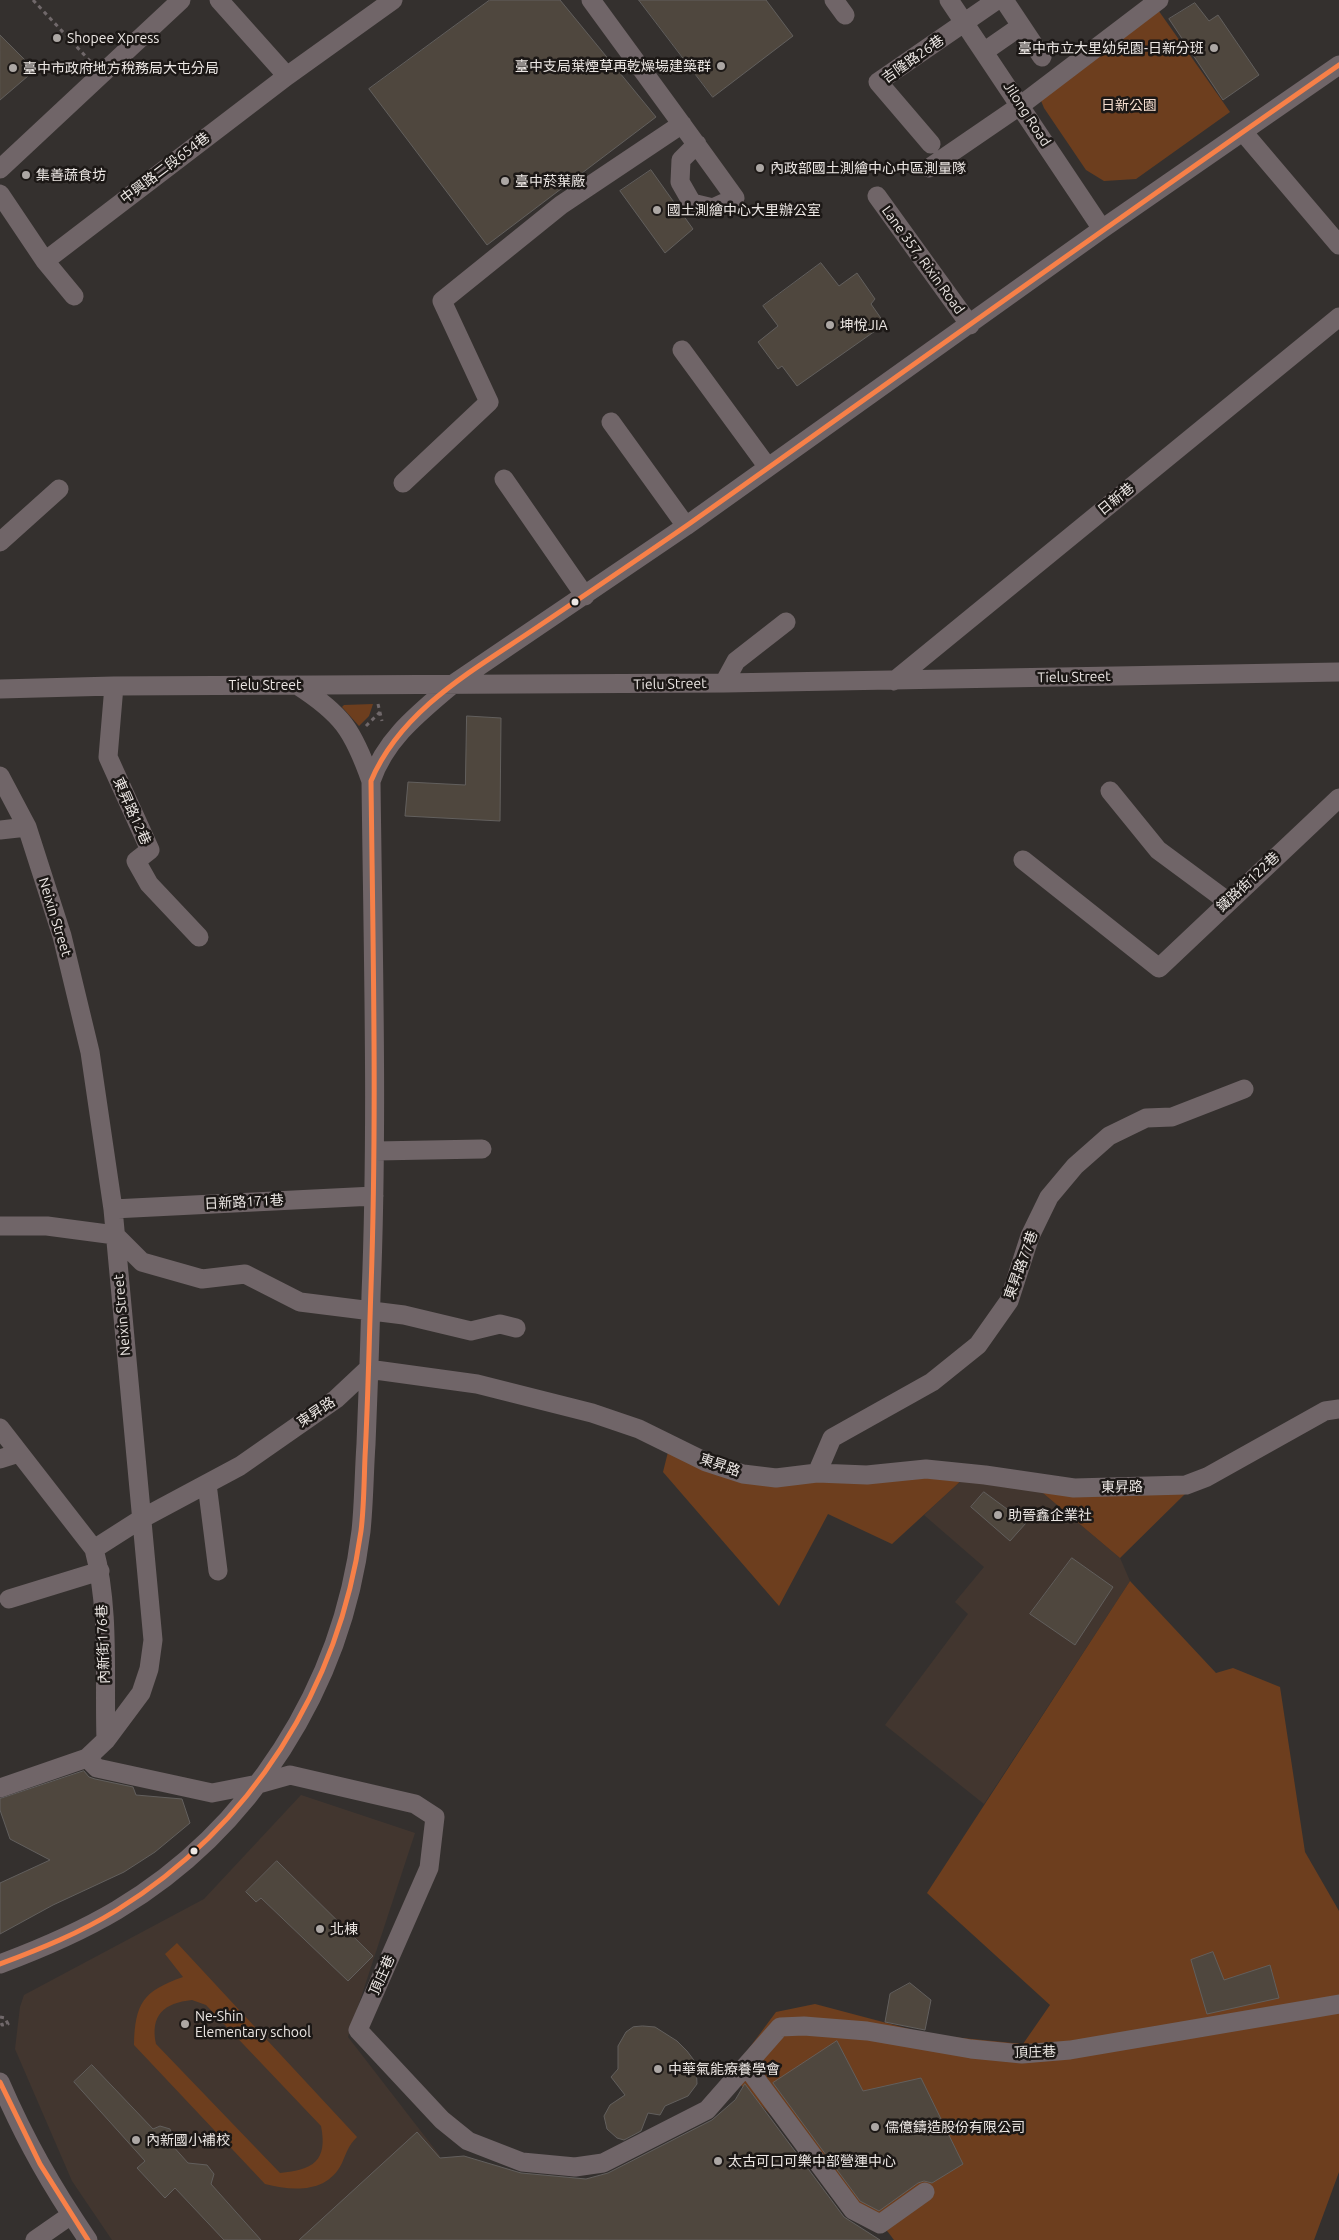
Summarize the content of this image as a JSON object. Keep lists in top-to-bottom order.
{
  "streets": {
    "street": [
      "吉隆路26巷",
      "Jilong Road",
      "中興路二段654巷",
      "Lane 357, Rixin Road",
      "日新巷",
      "Tielu Street",
      "東昇路12巷",
      "鐵路街122巷",
      "Neixin Street",
      "日新路171巷",
      "東昇路77巷",
      "東昇路",
      "內新街176巷",
      "頂庄巷"
    ]
  },
  "crossings": [
    ["吉隆路26巷", "Jilong Road"],
    ["日新巷", "Tielu Street"],
    ["Tielu Street", "東昇路12巷"],
    ["Neixin Street", "日新路171巷"],
    ["Neixin Street", "東昇路"],
    ["Neixin Street", "內新街176巷"],
    ["Neixin Street", "頂庄巷"],
    ["東昇路77巷", "東昇路"]
  ],
  "parks": ["日新公園"],
  "places": [
    "Shopee Xpress",
    "臺中市立大里幼兒園-日新分班",
    "臺中支局葉煙草再乾燥場建築群",
    "臺中市政府地方稅務局大屯分局",
    "內政部國土測繪中心中區測量隊",
    "集善蔬食坊",
    "臺中菸葉廠",
    "國土測繪中心大里辦公室",
    "坤悅JIA",
    "助晉鑫企業社",
    "北棟",
    "Ne-Shin Elementary school",
    "中華氣能療養學會",
    "儒億鑄造股份有限公司",
    "內新國小補校",
    "太古可口可樂中部營運中心"
  ]
}
